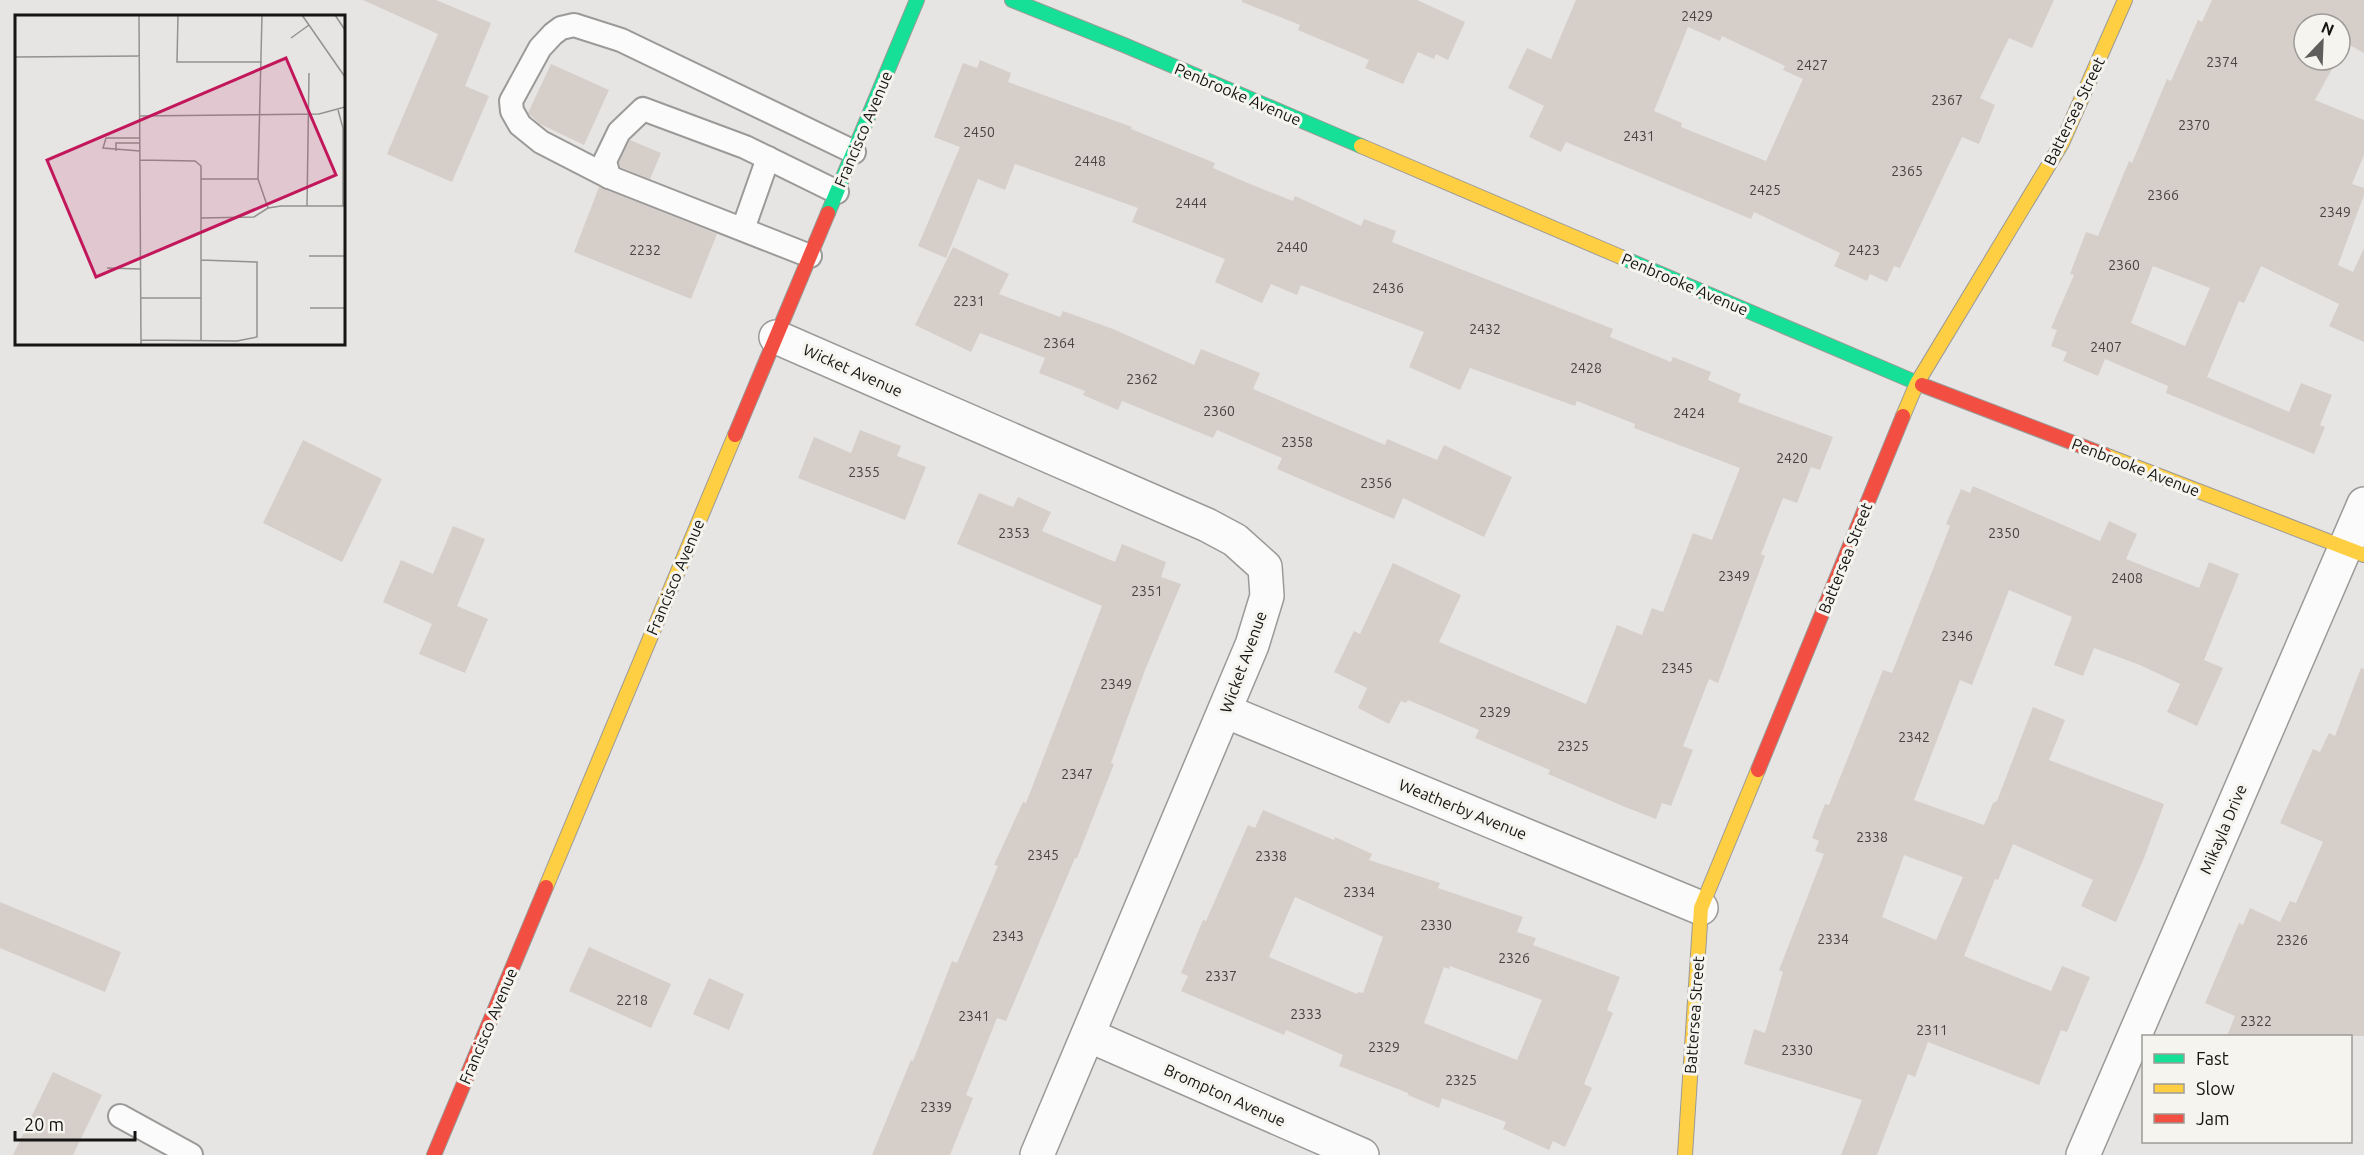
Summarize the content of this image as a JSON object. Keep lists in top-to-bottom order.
{
  "streets": {
    "street": [
      "Penbrooke Avenue",
      "Battersea Street",
      "Francisco Avenue",
      "Wicket Avenue",
      "Weatherby Avenue",
      "Mikayla Drive",
      "Brompton Avenue"
    ]
  },
  "crossings": [
    ["Penbrooke Avenue", "Battersea Street"],
    ["Penbrooke Avenue", "Mikayla Drive"],
    ["Battersea Street", "Weatherby Avenue"],
    ["Francisco Avenue", "Wicket Avenue"],
    ["Wicket Avenue", "Weatherby Avenue"],
    ["Wicket Avenue", "Brompton Avenue"]
  ],
  "house_numbers": [
    "2429",
    "2374",
    "2427",
    "2367",
    "2370",
    "2450",
    "2431",
    "2448",
    "2365",
    "2425",
    "2366",
    "2444",
    "2349",
    "2440",
    "2232",
    "2423",
    "2360",
    "2436",
    "2231",
    "2432",
    "2364",
    "2407",
    "2428",
    "2362",
    "2360",
    "2424",
    "2358",
    "2420",
    "2355",
    "2356",
    "2353",
    "2350",
    "2349",
    "2408",
    "2351",
    "2346",
    "2345",
    "2349",
    "2329",
    "2342",
    "2325",
    "2347",
    "2338",
    "2345",
    "2338",
    "2334",
    "2330",
    "2343",
    "2334",
    "2326",
    "2326",
    "2337",
    "2218",
    "2333",
    "2341",
    "2322",
    "2311",
    "2329",
    "2330",
    "2325",
    "2339"
  ],
  "legend": ["Fast", "Slow", "Jam"],
  "scale_bar": "20 m",
  "north": "top right"
}
